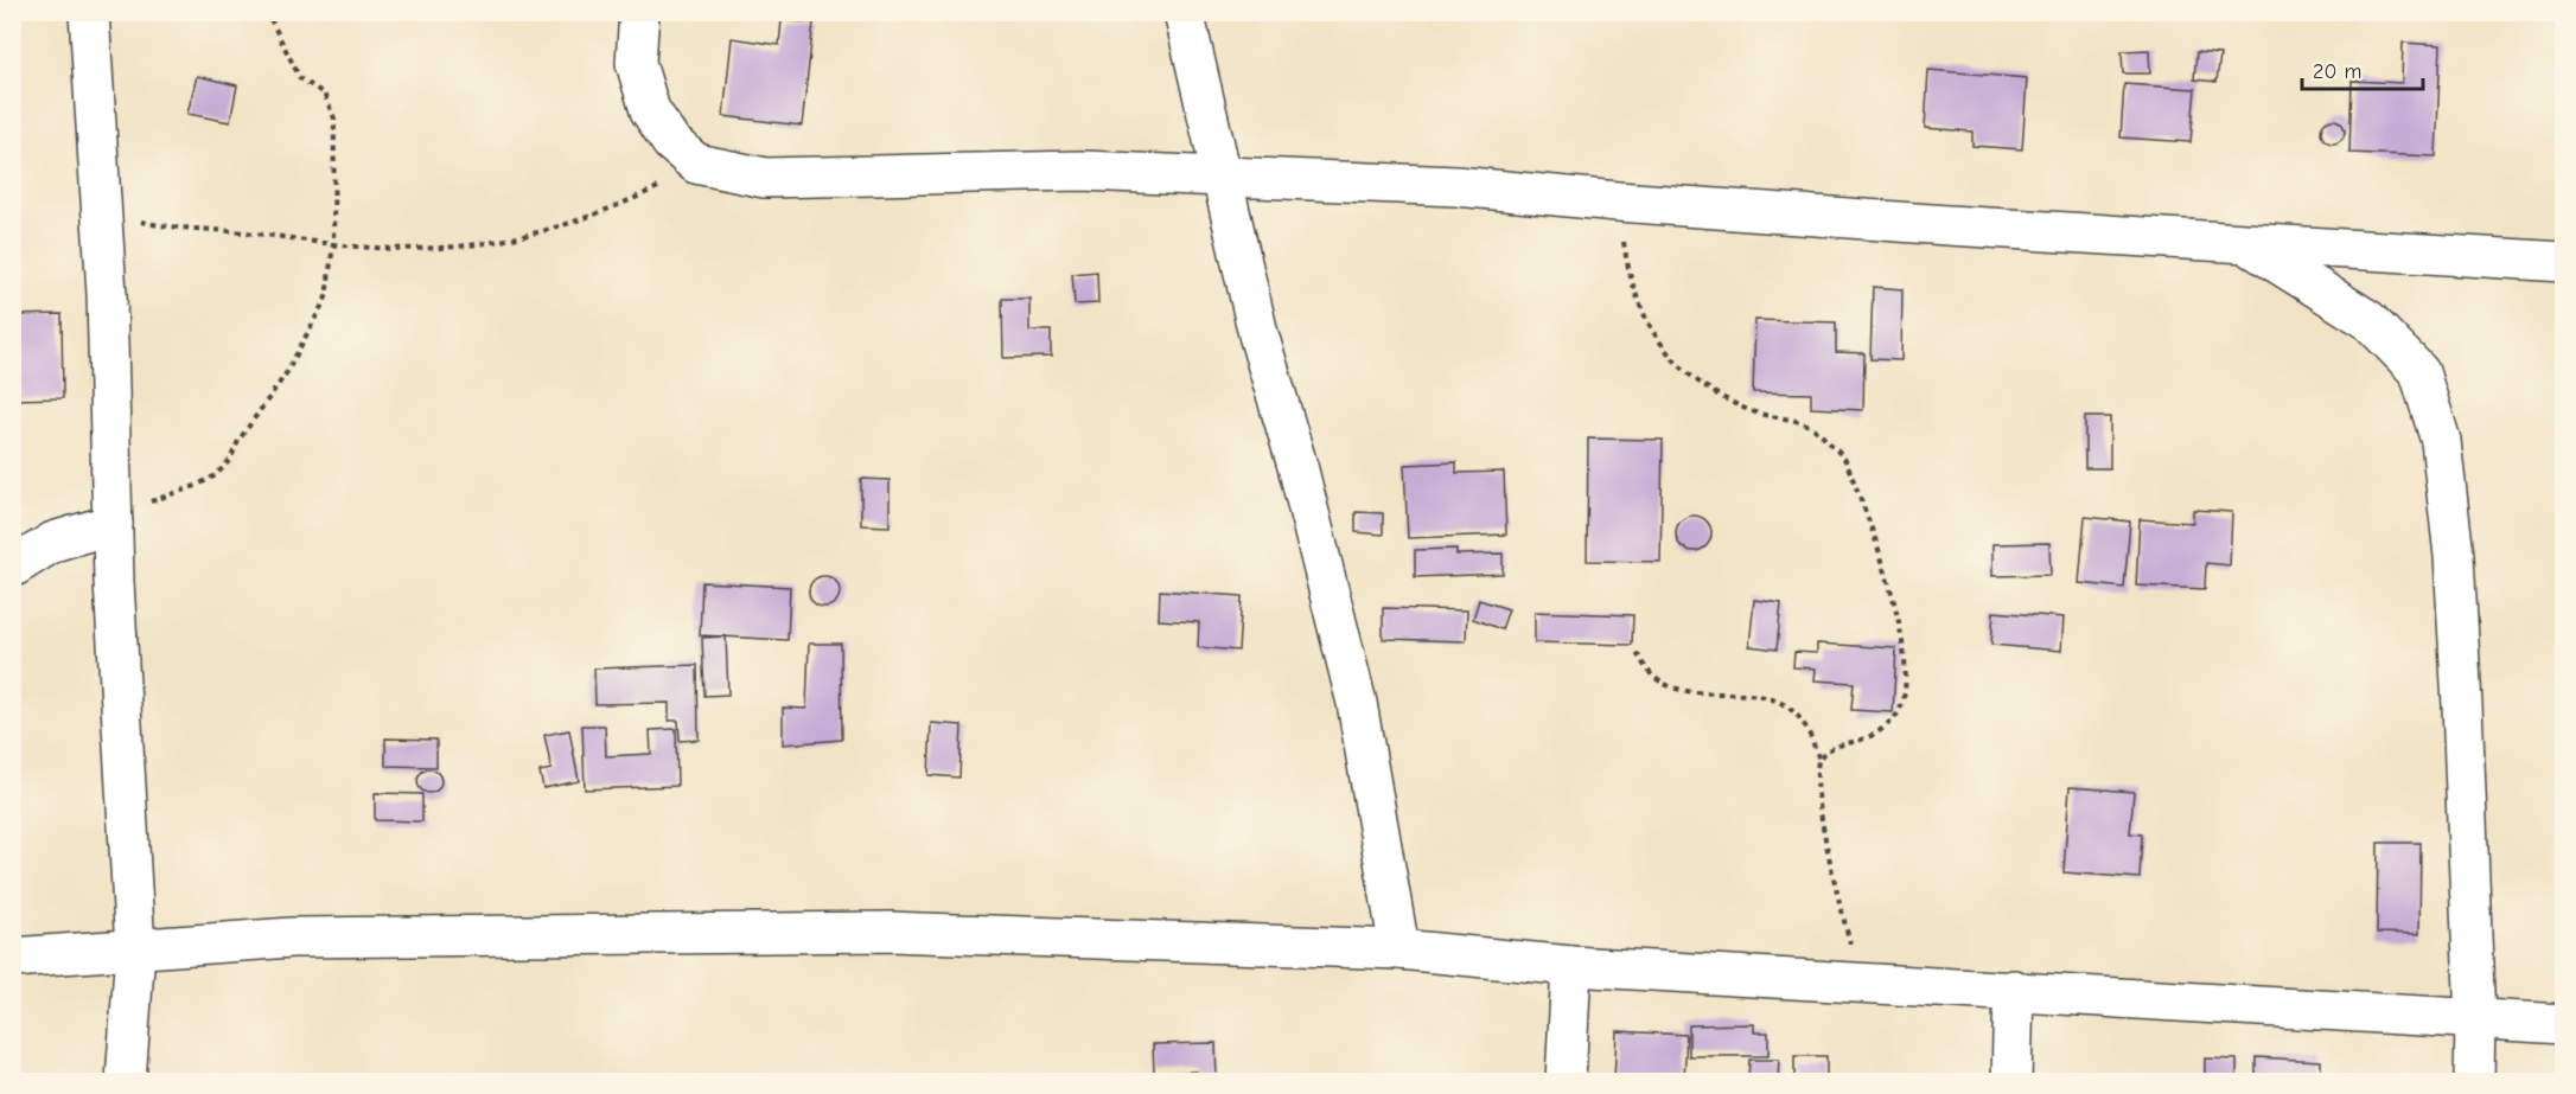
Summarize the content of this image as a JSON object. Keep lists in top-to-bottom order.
{
  "scale_bar": "20 m"
}
